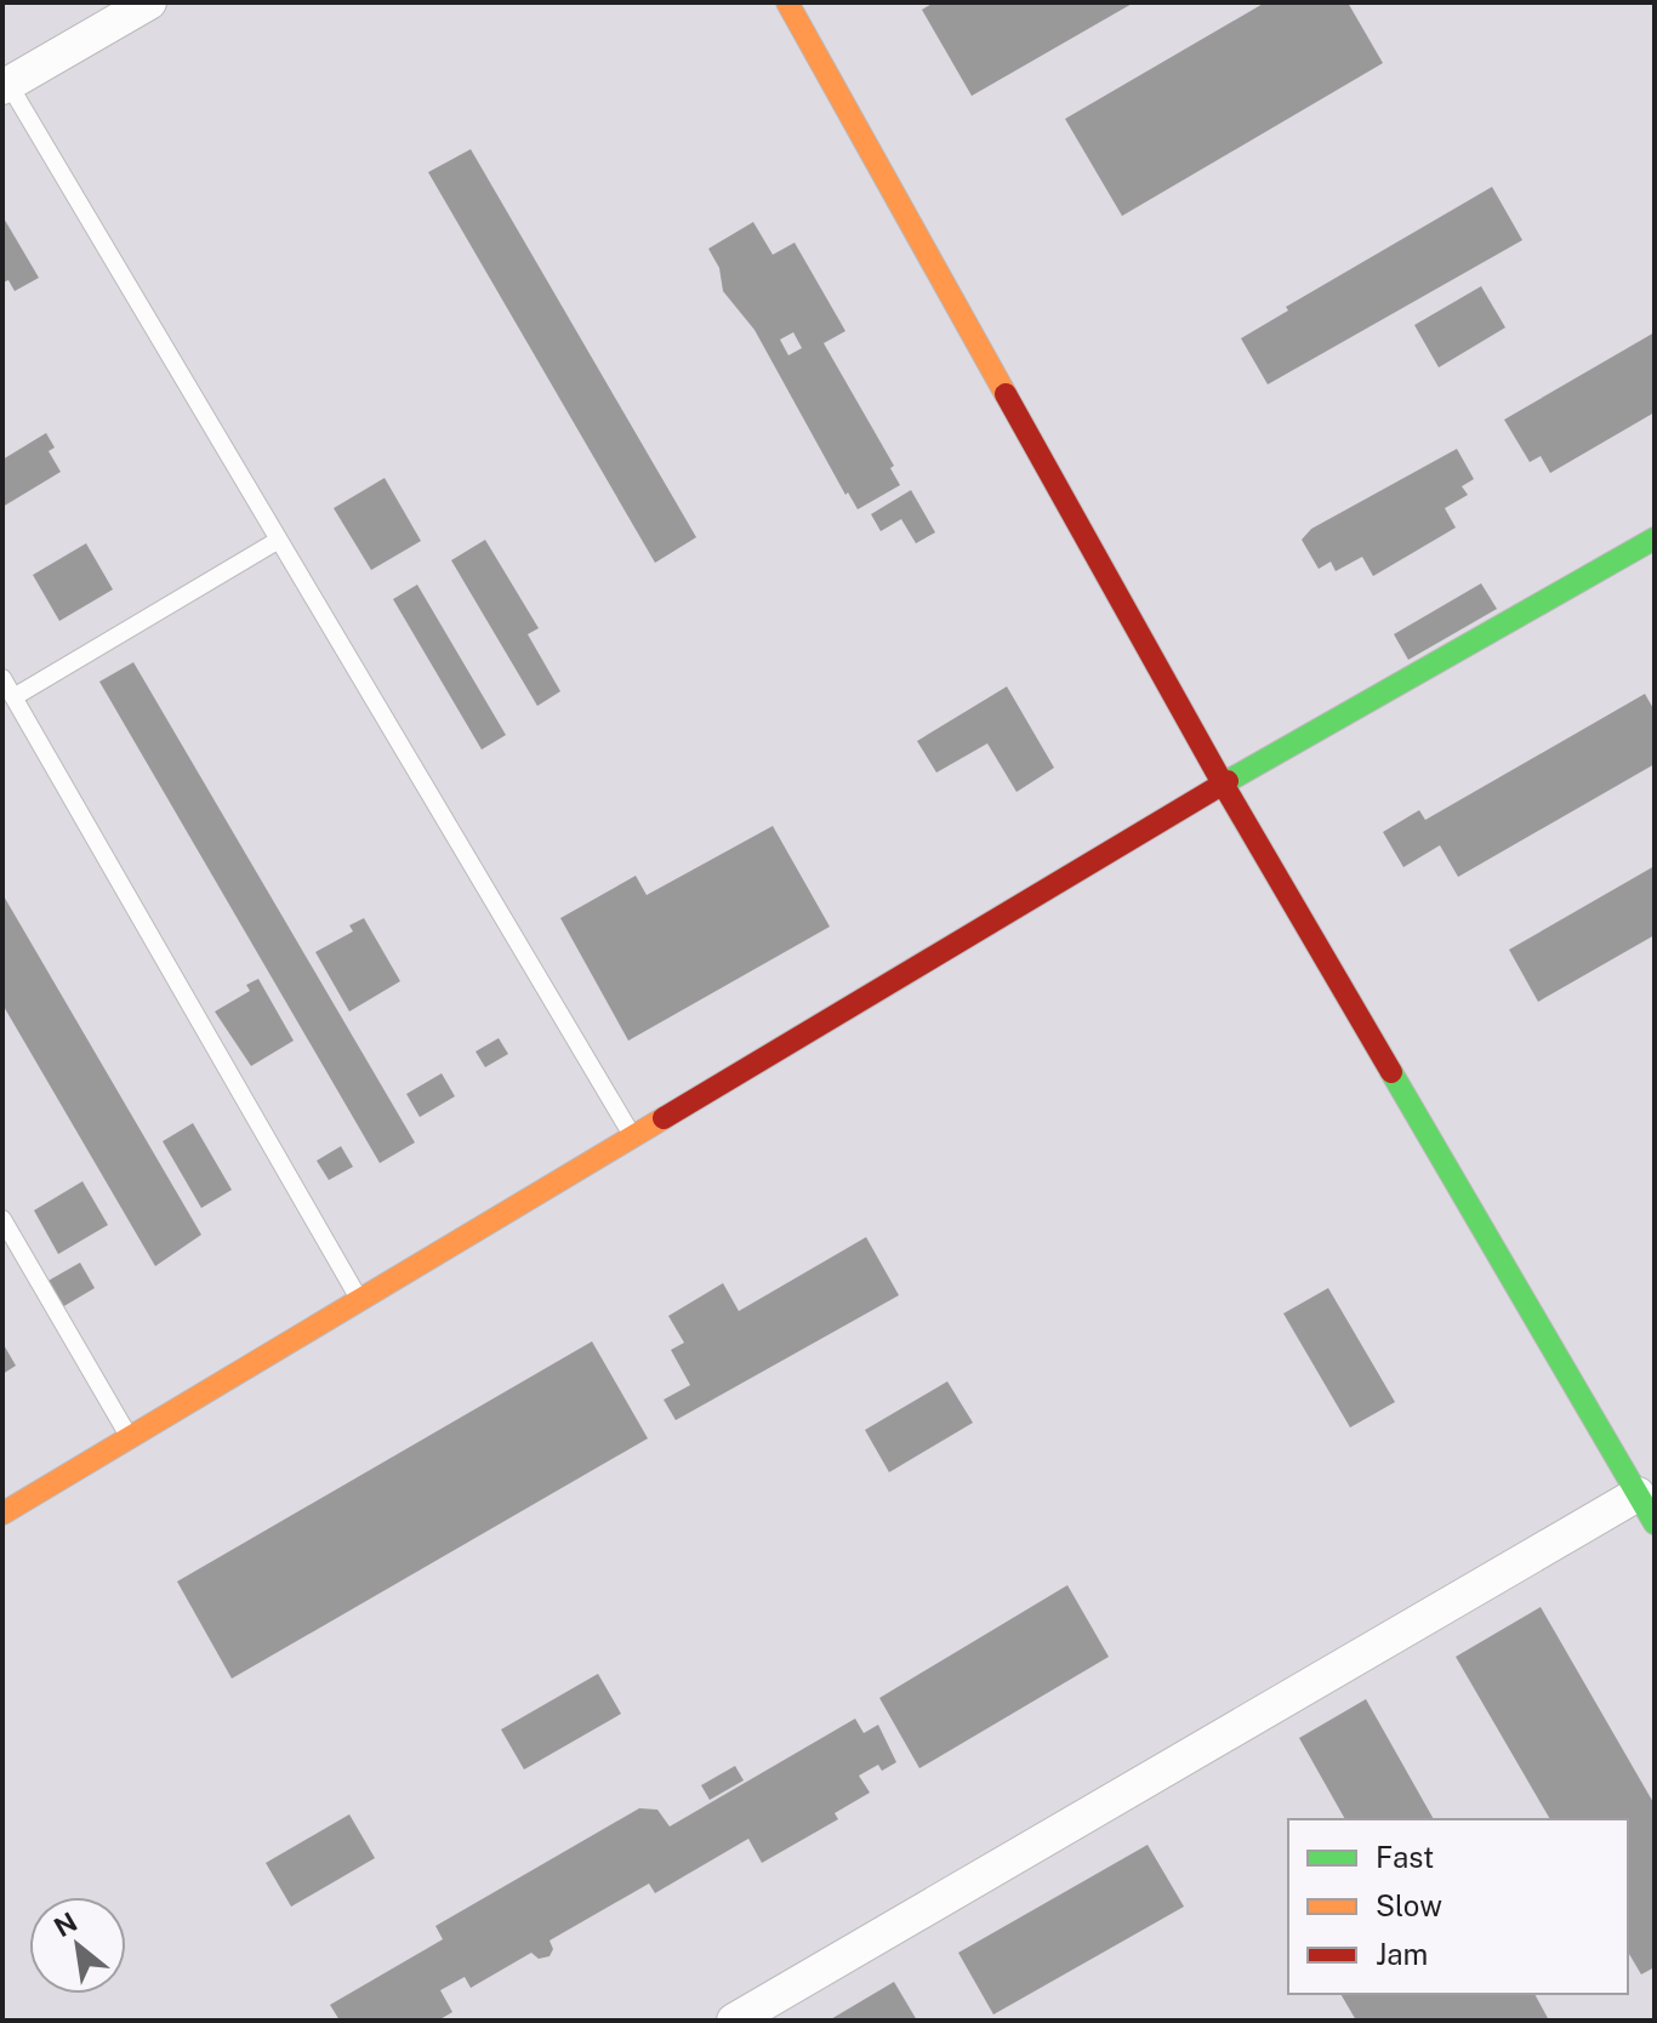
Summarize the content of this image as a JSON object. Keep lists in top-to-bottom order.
{
  "legend": ["Fast", "Slow", "Jam"],
  "north": "top left"
}
